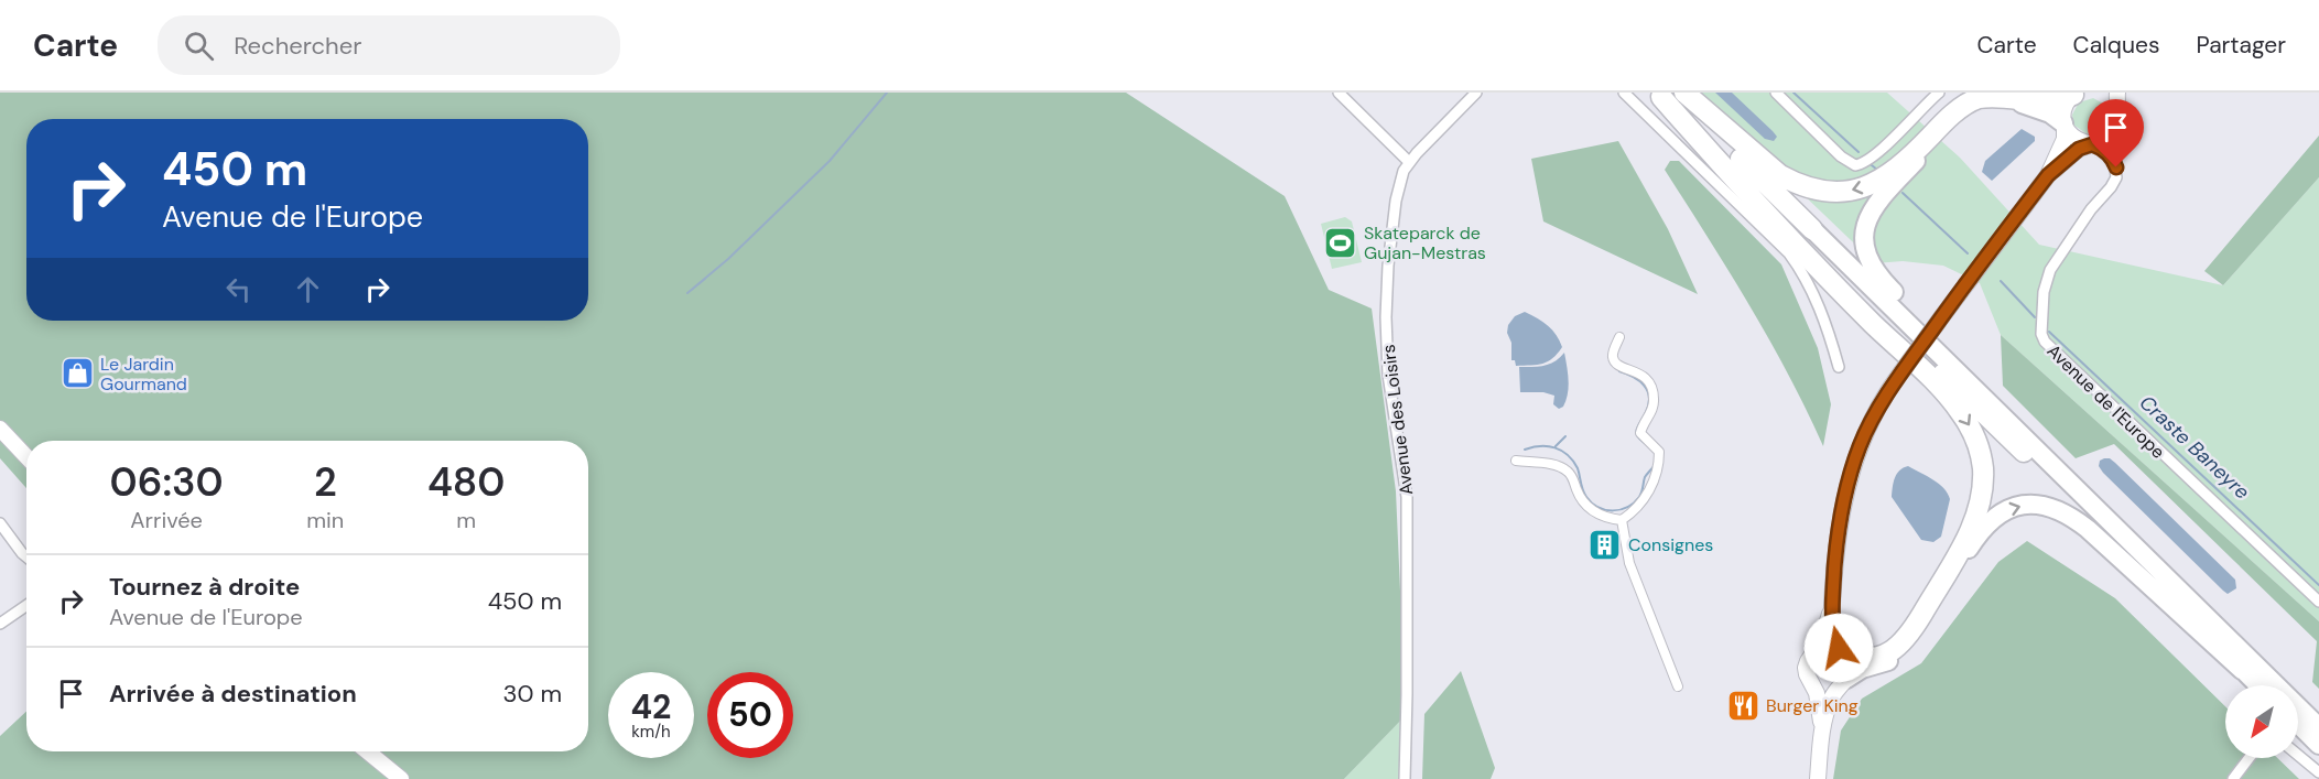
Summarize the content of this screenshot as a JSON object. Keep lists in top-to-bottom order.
{
  "streets": {
    "street": ["Avenue de l'Europe", "Avenue des Loisirs"]
  },
  "water": ["Craste Baneyre"],
  "places": {
    "sports": ["Skateparck de Gujan-Mestras"],
    "shop": ["Le Jardin Gourmand"],
    "building": ["Consignes"],
    "restaurant": ["Burger King"]
  },
  "north": "bottom left",
  "page": {
    "header": "Carte",
    "search": "Rechercher",
    "nav": ["Carte", "Calques", "Partager"],
    "turn": ["450 m", "Avenue de l'Europe"],
    "eta": [
      "06:30",
      "Arrivée",
      "2",
      "min",
      "480",
      "m"
    ],
    "list": [
      {
        "name": "Tournez à droite",
        "note": "Avenue de l'Europe",
        "value": "450 m"
      },
      {
        "name": "Arrivée à destination",
        "value": "30 m"
      }
    ],
    "speed": "42 km/h",
    "limit": "50"
  }
}
